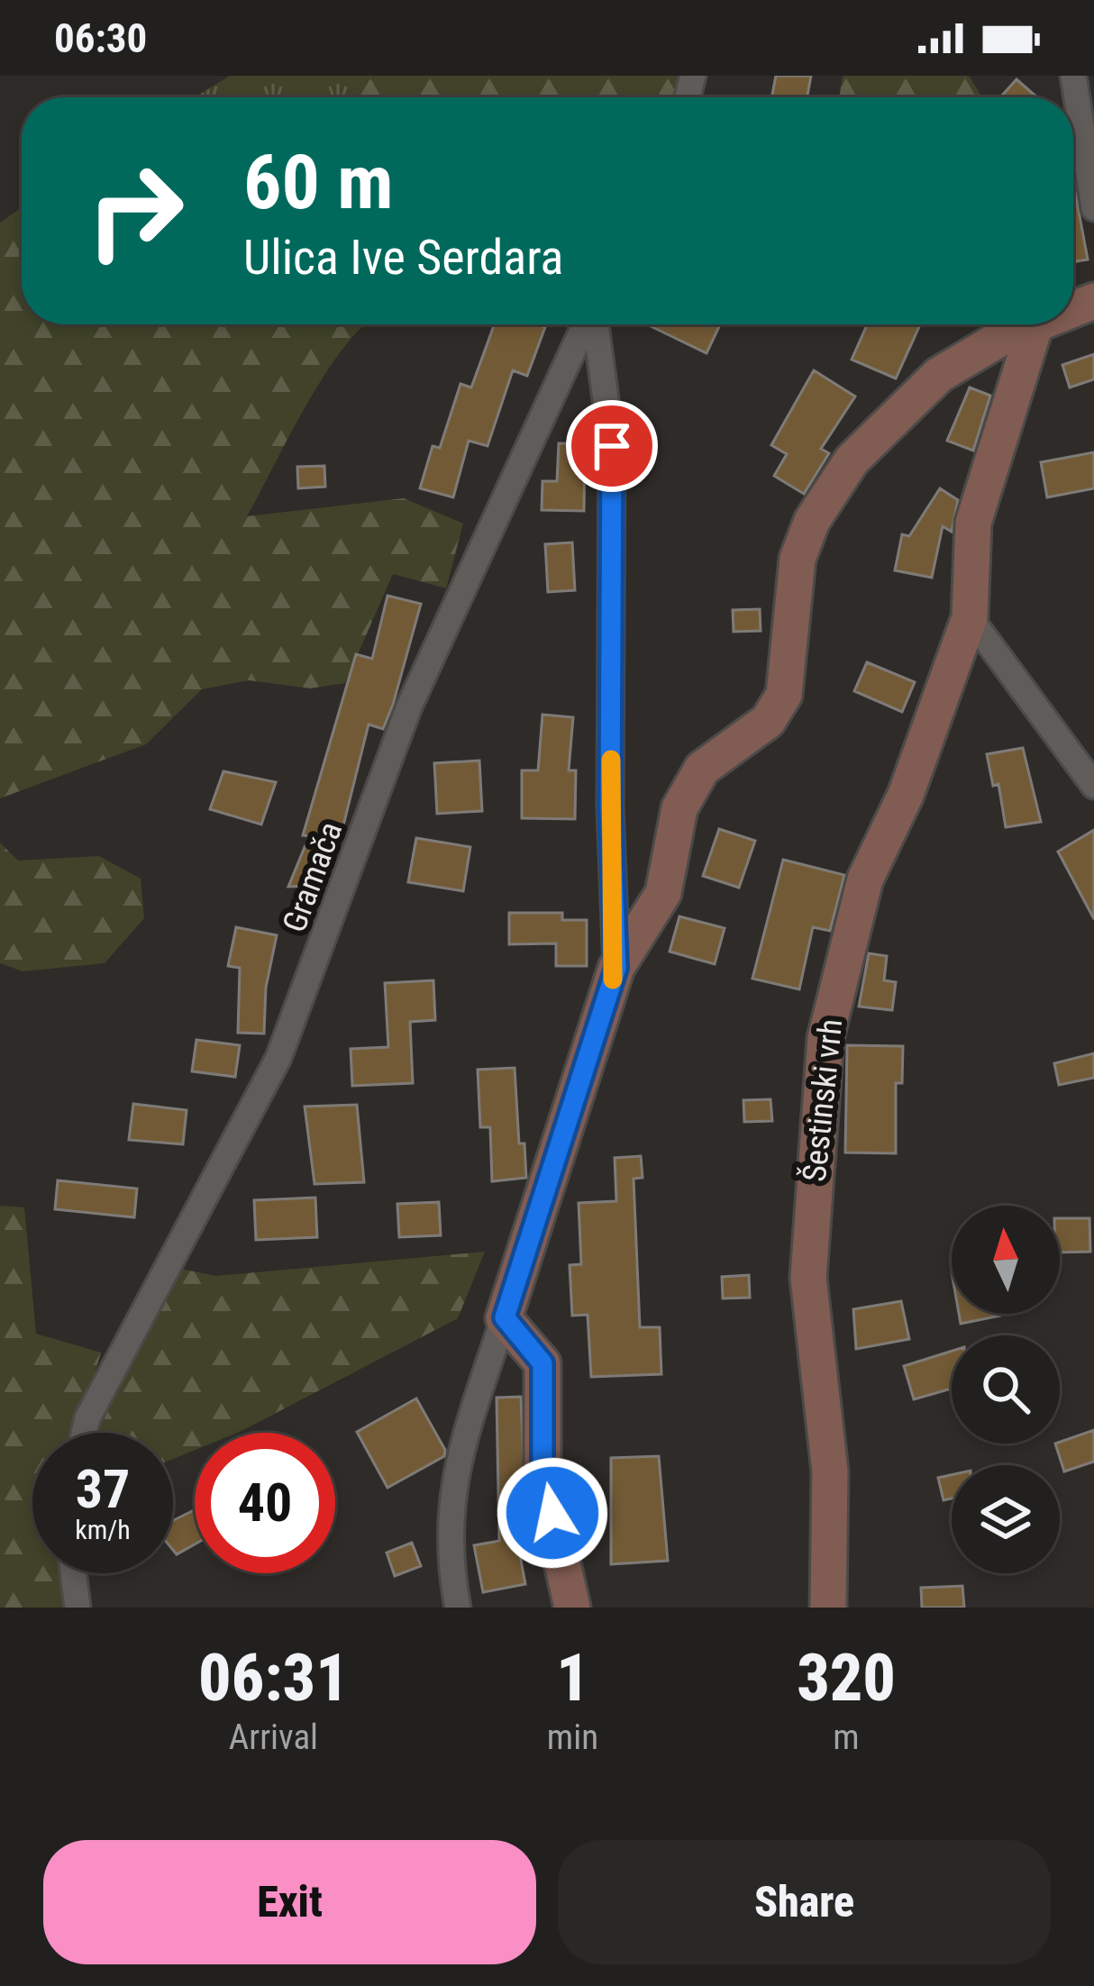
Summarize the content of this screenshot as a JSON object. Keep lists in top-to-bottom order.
{
  "streets": {
    "street": ["Gramača", "Šestinski vrh"]
  },
  "north": "top",
  "page": {
    "status": "06:30",
    "turn": ["60 m", "Ulica Ive Serdara"],
    "speed": "37 km/h",
    "limit": "40",
    "eta": [
      "06:31",
      "Arrival",
      "1",
      "min",
      "320",
      "m"
    ],
    "buttons": ["Exit", "Share"]
  }
}
